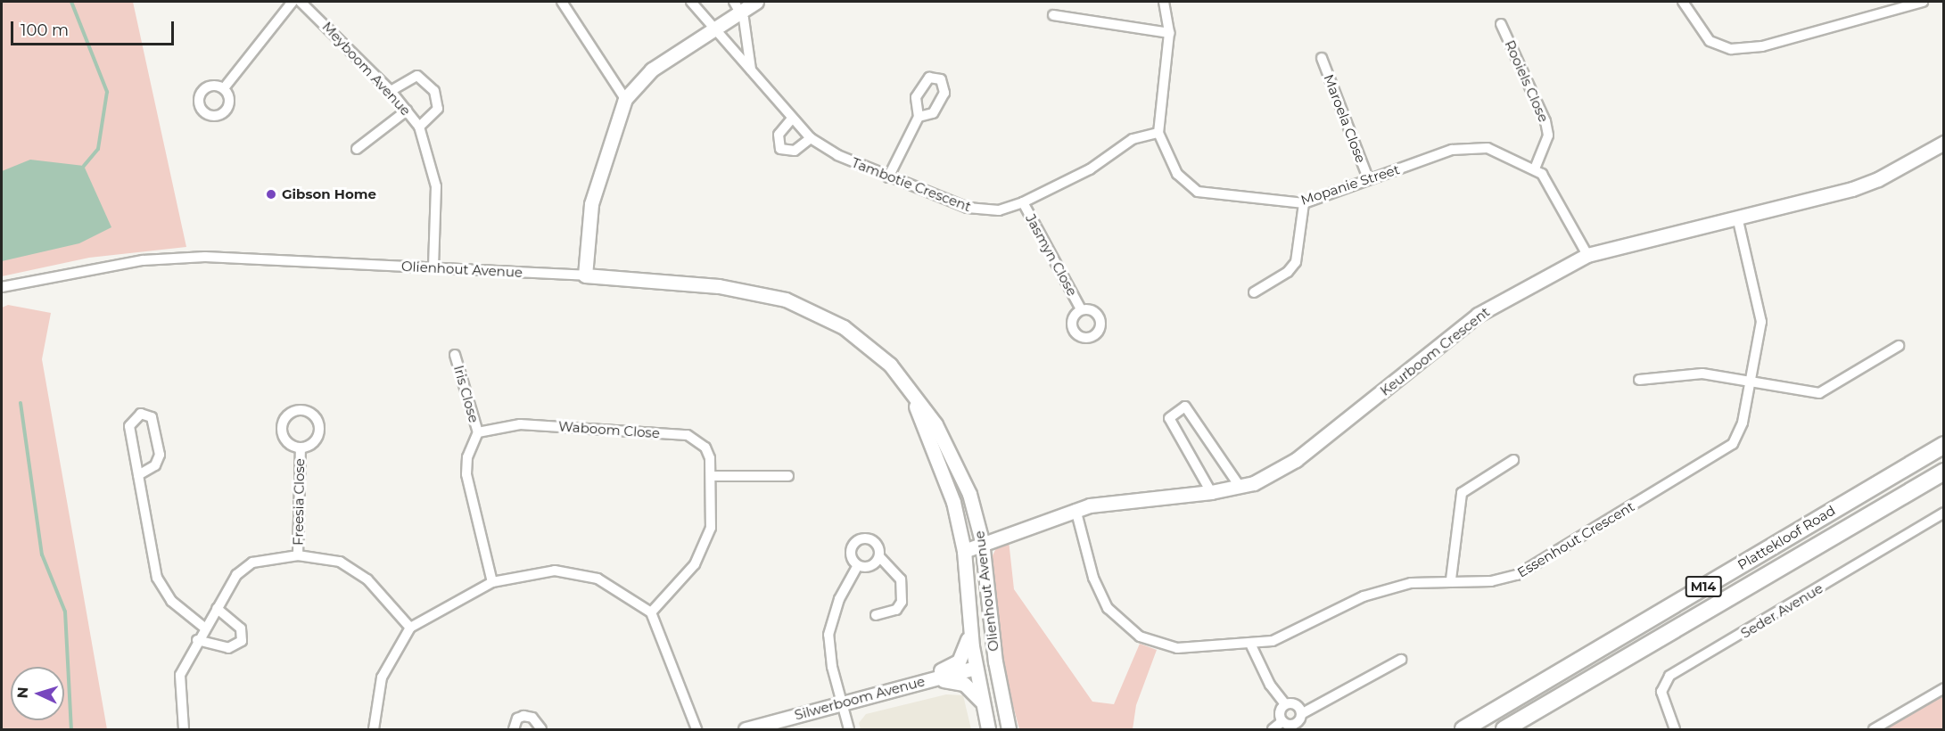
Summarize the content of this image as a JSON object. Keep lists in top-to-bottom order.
{
  "streets": {
    "main road": ["Plattekloof Road", "M14"],
    "street": [
      "Meyboom Avenue",
      "Rooiels Close",
      "Maroela Close",
      "Tambotie Crescent",
      "Mopanie Street",
      "Jasmyn Close",
      "Olienhout Avenue",
      "Keurboom Crescent",
      "Iris Close",
      "Waboom Close",
      "Freesia Close",
      "Essenhout Crescent",
      "Seder Avenue",
      "Silwerboom Avenue"
    ]
  },
  "crossings": [
    ["Meyboom Avenue", "Olienhout Avenue"],
    ["Rooiels Close", "Mopanie Street"],
    ["Maroela Close", "Mopanie Street"],
    ["Tambotie Crescent", "Mopanie Street"],
    ["Tambotie Crescent", "Jasmyn Close"],
    ["Mopanie Street", "Keurboom Crescent"],
    ["Olienhout Avenue", "Keurboom Crescent"],
    ["Olienhout Avenue", "Silwerboom Avenue"],
    ["Keurboom Crescent", "Essenhout Crescent"],
    ["Iris Close", "Waboom Close"]
  ],
  "places": ["Gibson Home"],
  "scale_bar": "100 m",
  "north": "left"
}
